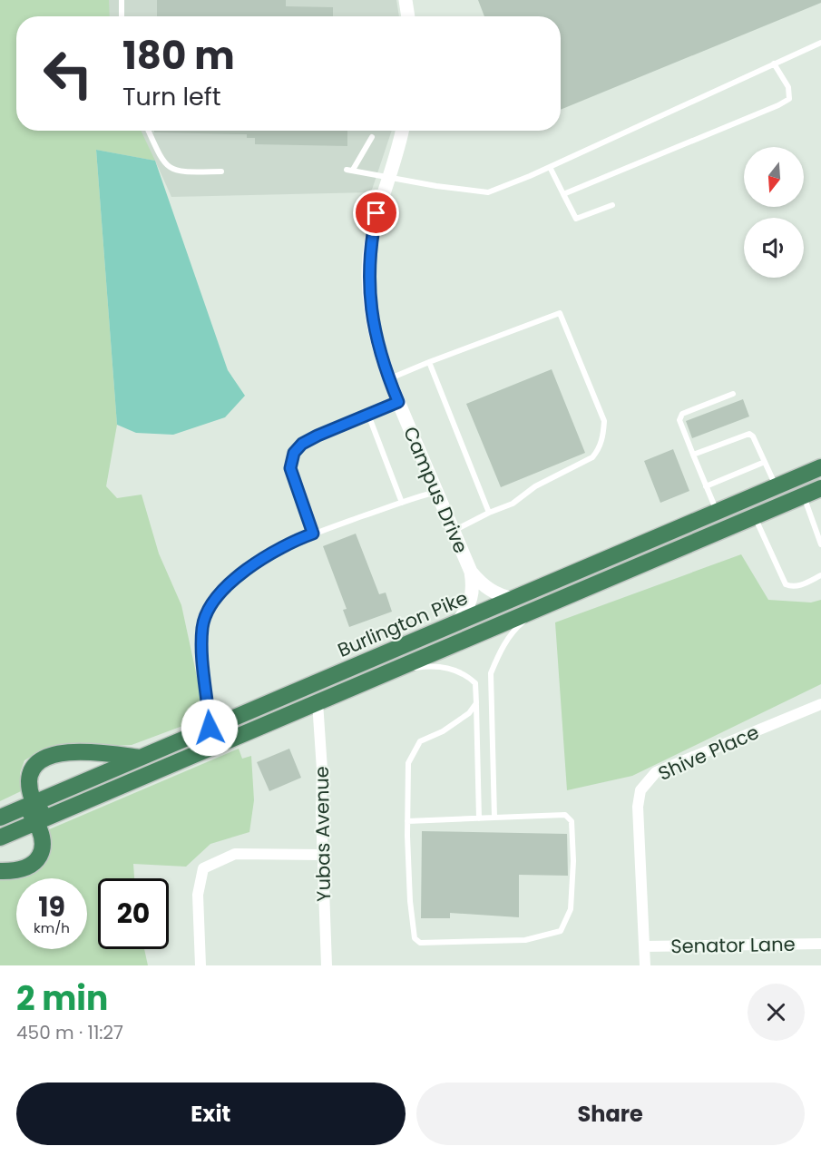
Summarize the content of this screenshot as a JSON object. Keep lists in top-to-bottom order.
{
  "streets": {
    "highway": ["Burlington Pike"],
    "street": [
      "Campus Drive",
      "Shive Place",
      "Yubas Avenue",
      "Senator Lane"
    ]
  },
  "crossings": [
    ["Campus Drive", "Burlington Pike"],
    ["Burlington Pike", "Yubas Avenue"],
    ["Shive Place", "Senator Lane"]
  ],
  "north": "bottom",
  "page": {
    "turn": ["180 m", "Turn left"],
    "speed": "19 km/h",
    "limit": "20",
    "heading": ["2 min", "450 m · 11:27"],
    "buttons": ["Exit", "Share"]
  }
}
